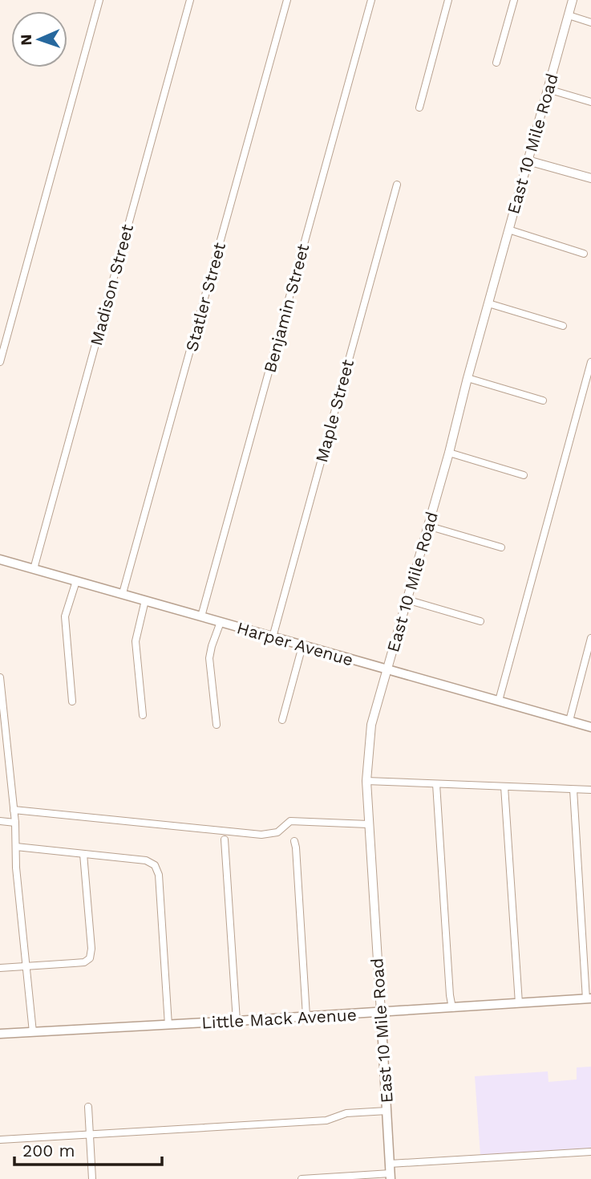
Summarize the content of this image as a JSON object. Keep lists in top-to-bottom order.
{
  "streets": {
    "main road": ["East 10 Mile Road", "Harper Avenue", "Little Mack Avenue"],
    "street": [
      "Madison Street",
      "Statler Street",
      "Benjamin Street",
      "Maple Street"
    ]
  },
  "crossings": [
    ["East 10 Mile Road", "Harper Avenue"],
    ["East 10 Mile Road", "Little Mack Avenue"],
    ["Madison Street", "Harper Avenue"],
    ["Statler Street", "Harper Avenue"],
    ["Benjamin Street", "Harper Avenue"],
    ["Maple Street", "Harper Avenue"]
  ],
  "scale_bar": "200 m",
  "north": "left"
}
